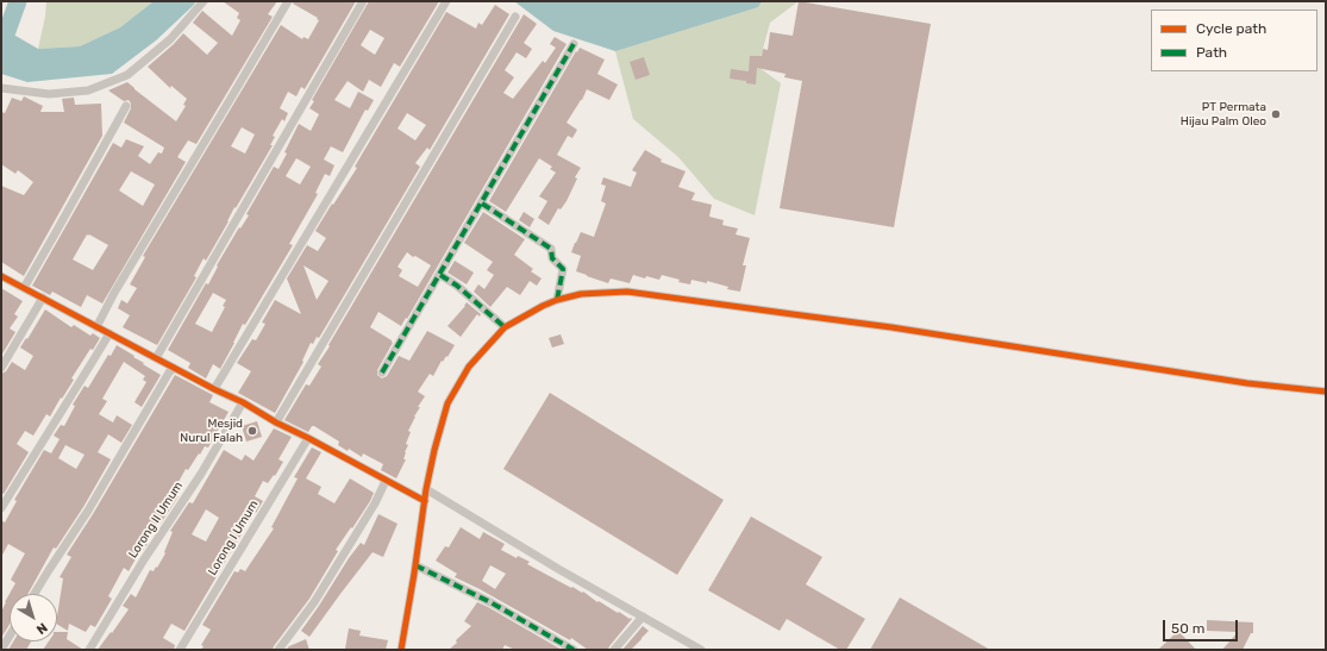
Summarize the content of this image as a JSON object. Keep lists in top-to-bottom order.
{
  "streets": {
    "street": ["Lorong II Umum", "Lorong I Umum"]
  },
  "places": ["PT Permata Hijau Palm Oleo", "Mesjid Nurul Falah"],
  "legend": ["Cycle path", "Path"],
  "scale_bar": "50 m",
  "north": "bottom right"
}
